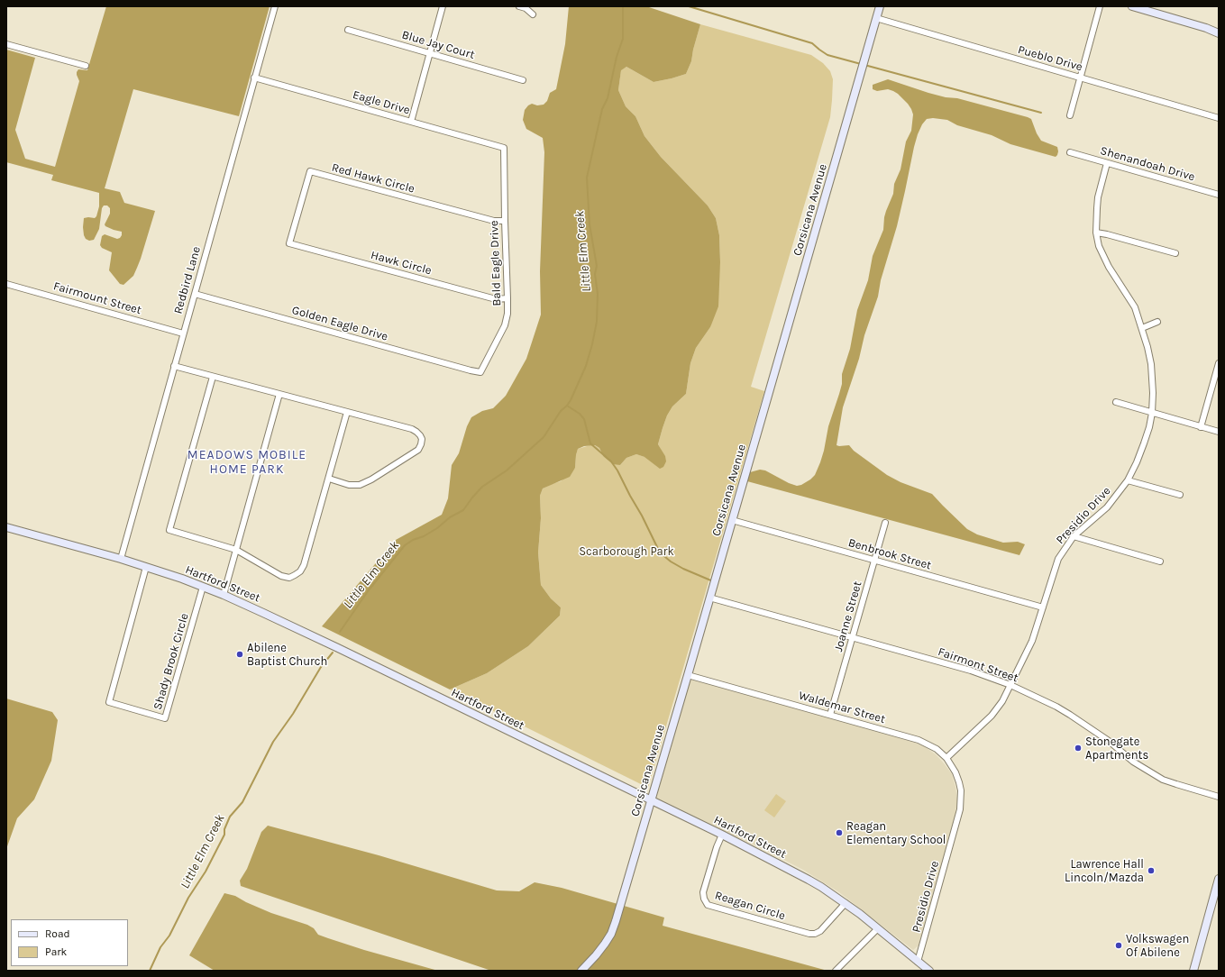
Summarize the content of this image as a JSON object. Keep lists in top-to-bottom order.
{
  "streets": {
    "street": [
      "Blue Jay Court",
      "Pueblo Drive",
      "Eagle Drive",
      "Shenandoah Drive",
      "Red Hawk Circle",
      "Corsicana Avenue",
      "Hawk Circle",
      "Bald Eagle Drive",
      "Redbird Lane",
      "Fairmount Street",
      "Golden Eagle Drive",
      "Presidio Drive",
      "Benbrook Street",
      "Hartford Street",
      "Joanne Street",
      "Shady Brook Circle",
      "Fairmont Street",
      "Waldemar Street",
      "Reagan Circle"
    ]
  },
  "crossings": [
    ["Pueblo Drive", "Corsicana Avenue"],
    ["Eagle Drive", "Bald Eagle Drive"],
    ["Eagle Drive", "Redbird Lane"],
    ["Shenandoah Drive", "Presidio Drive"],
    ["Red Hawk Circle", "Hawk Circle"],
    ["Red Hawk Circle", "Bald Eagle Drive"],
    ["Corsicana Avenue", "Benbrook Street"],
    ["Corsicana Avenue", "Hartford Street"],
    ["Corsicana Avenue", "Fairmont Street"],
    ["Corsicana Avenue", "Waldemar Street"],
    ["Hawk Circle", "Bald Eagle Drive"],
    ["Bald Eagle Drive", "Golden Eagle Drive"],
    ["Redbird Lane", "Fairmount Street"],
    ["Redbird Lane", "Golden Eagle Drive"],
    ["Redbird Lane", "Hartford Street"],
    ["Presidio Drive", "Benbrook Street"],
    ["Presidio Drive", "Hartford Street"],
    ["Presidio Drive", "Fairmont Street"],
    ["Presidio Drive", "Waldemar Street"],
    ["Benbrook Street", "Joanne Street"],
    ["Hartford Street", "Shady Brook Circle"],
    ["Hartford Street", "Reagan Circle"],
    ["Joanne Street", "Fairmont Street"],
    ["Joanne Street", "Waldemar Street"]
  ],
  "districts": ["MEADOWS MOBILE HOME PARK"],
  "water": ["Little Elm Creek"],
  "parks": ["Scarborough Park"],
  "places": [
    "Abilene Baptist Church",
    "Stonegate Apartments",
    "Reagan Elementary School",
    "Lawrence Hall Lincoln/Mazda",
    "Volkswagen Of Abilene"
  ],
  "legend": ["Road", "Park"]
}
